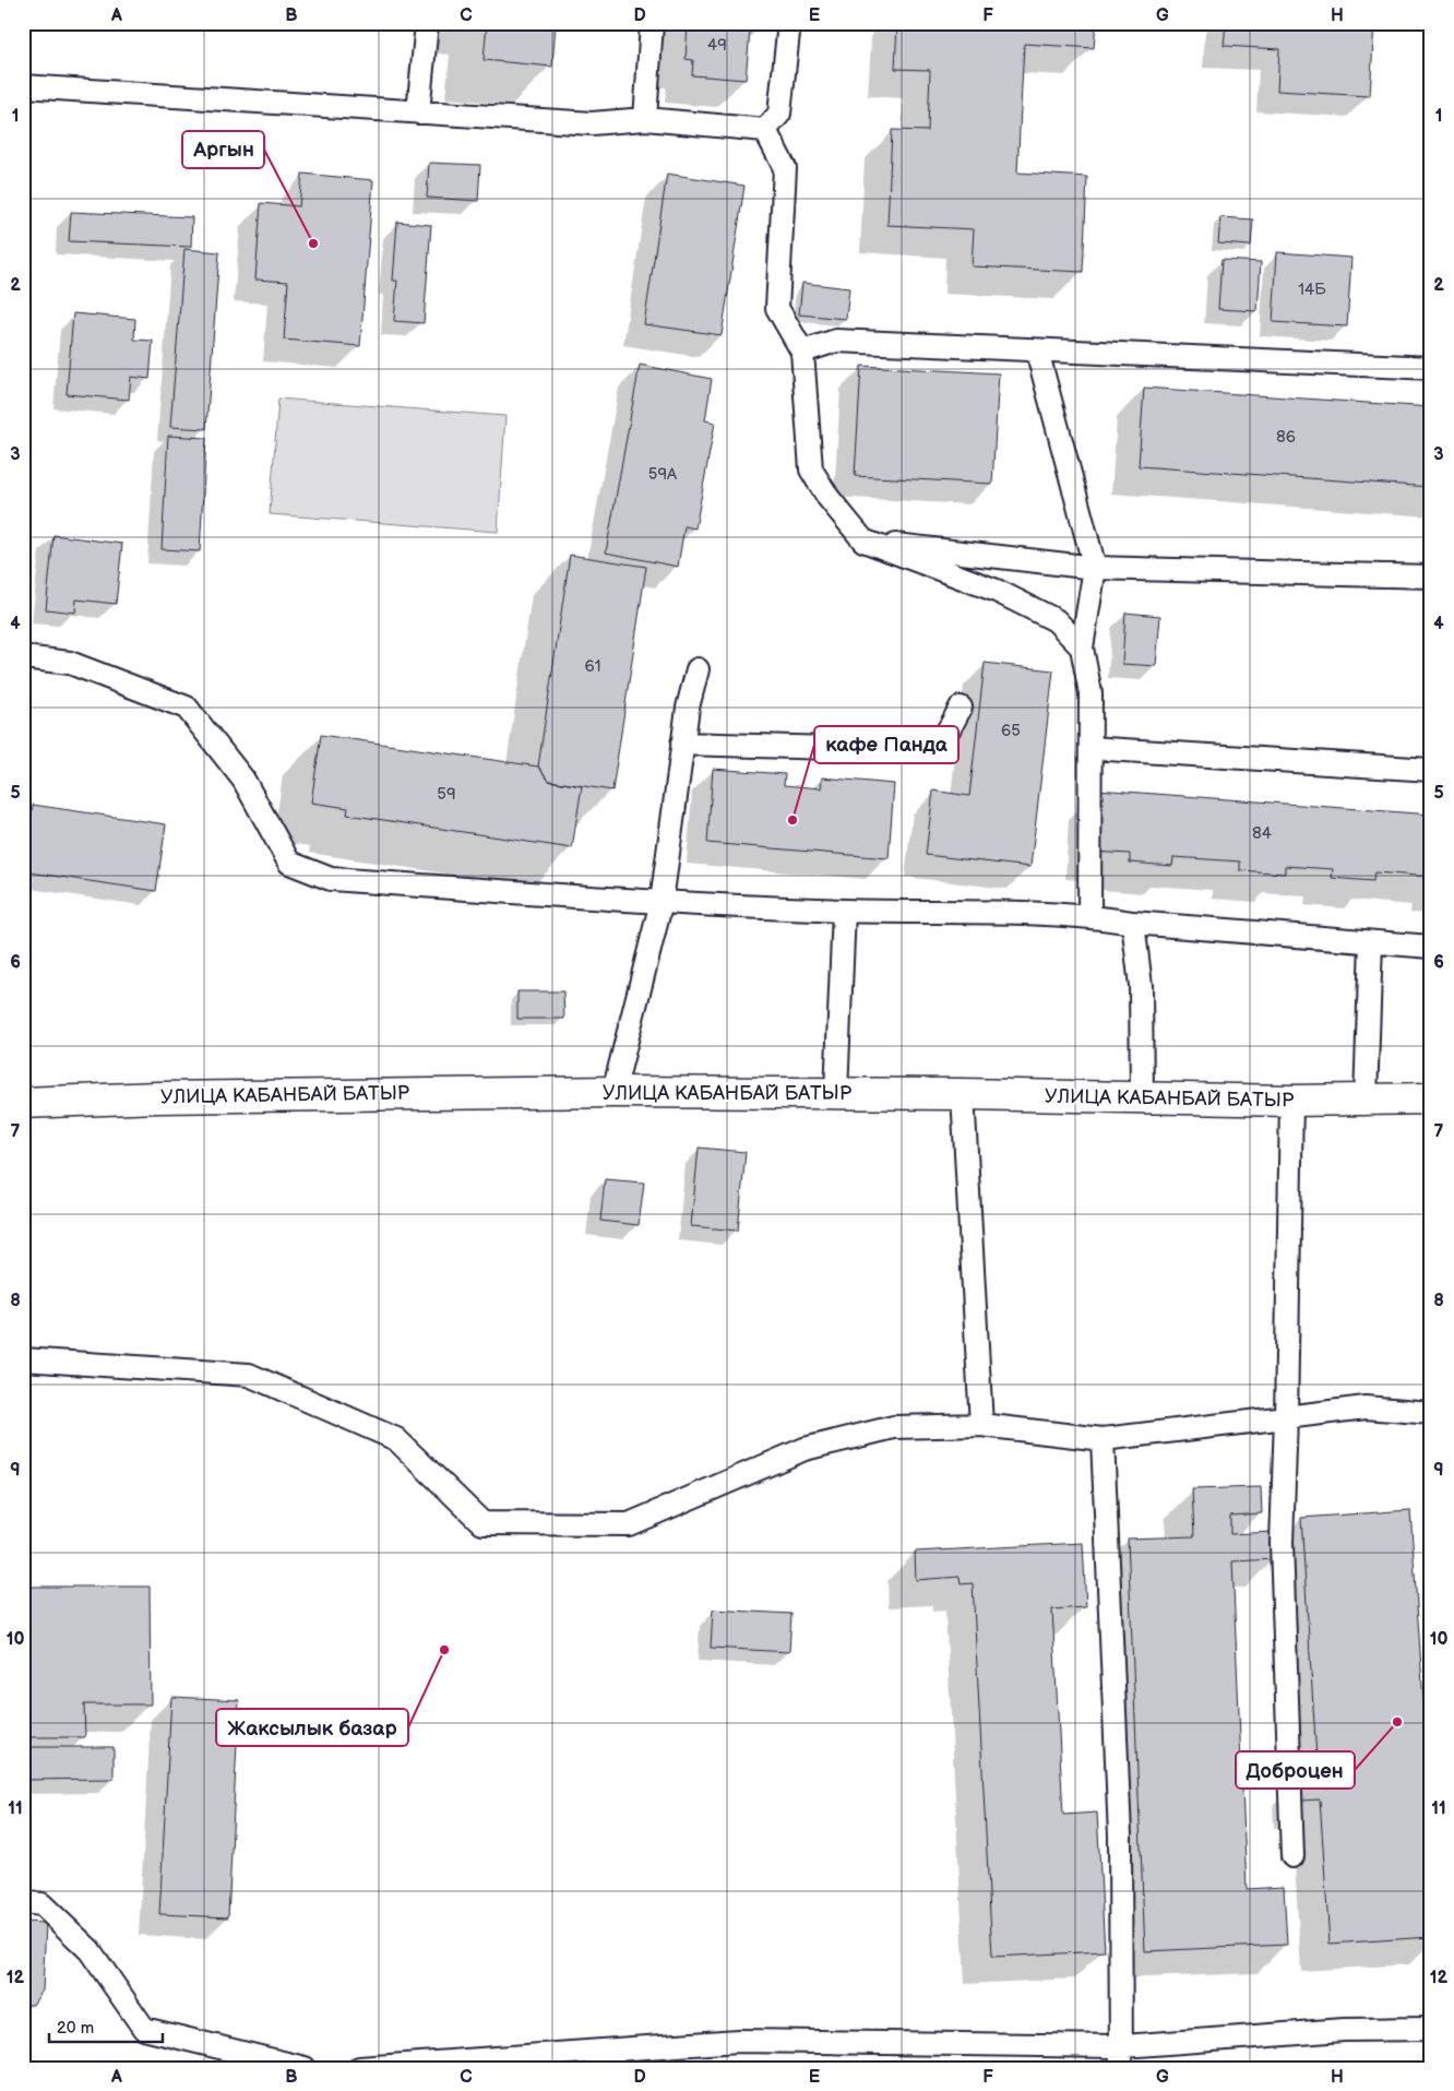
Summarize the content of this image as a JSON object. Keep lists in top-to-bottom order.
{
  "streets": {
    "main road": ["УЛИЦА КАБАНБАЙ БАТЫР"]
  },
  "places": [
    "Аргын",
    "кафе Панда",
    "Жаксылык базар",
    "Доброцен"
  ],
  "house_numbers": [
    "49",
    "14Б",
    "86",
    "59А",
    "61",
    "65",
    "59",
    "84"
  ],
  "scale_bar": "20 m",
  "grid": {
    "columns": [
      "A",
      "B",
      "C",
      "D",
      "E",
      "F",
      "G",
      "H"
    ],
    "rows": [
      "1",
      "2",
      "3",
      "4",
      "5",
      "6",
      "7",
      "8",
      "9",
      "10",
      "11",
      "12"
    ]
  }
}
